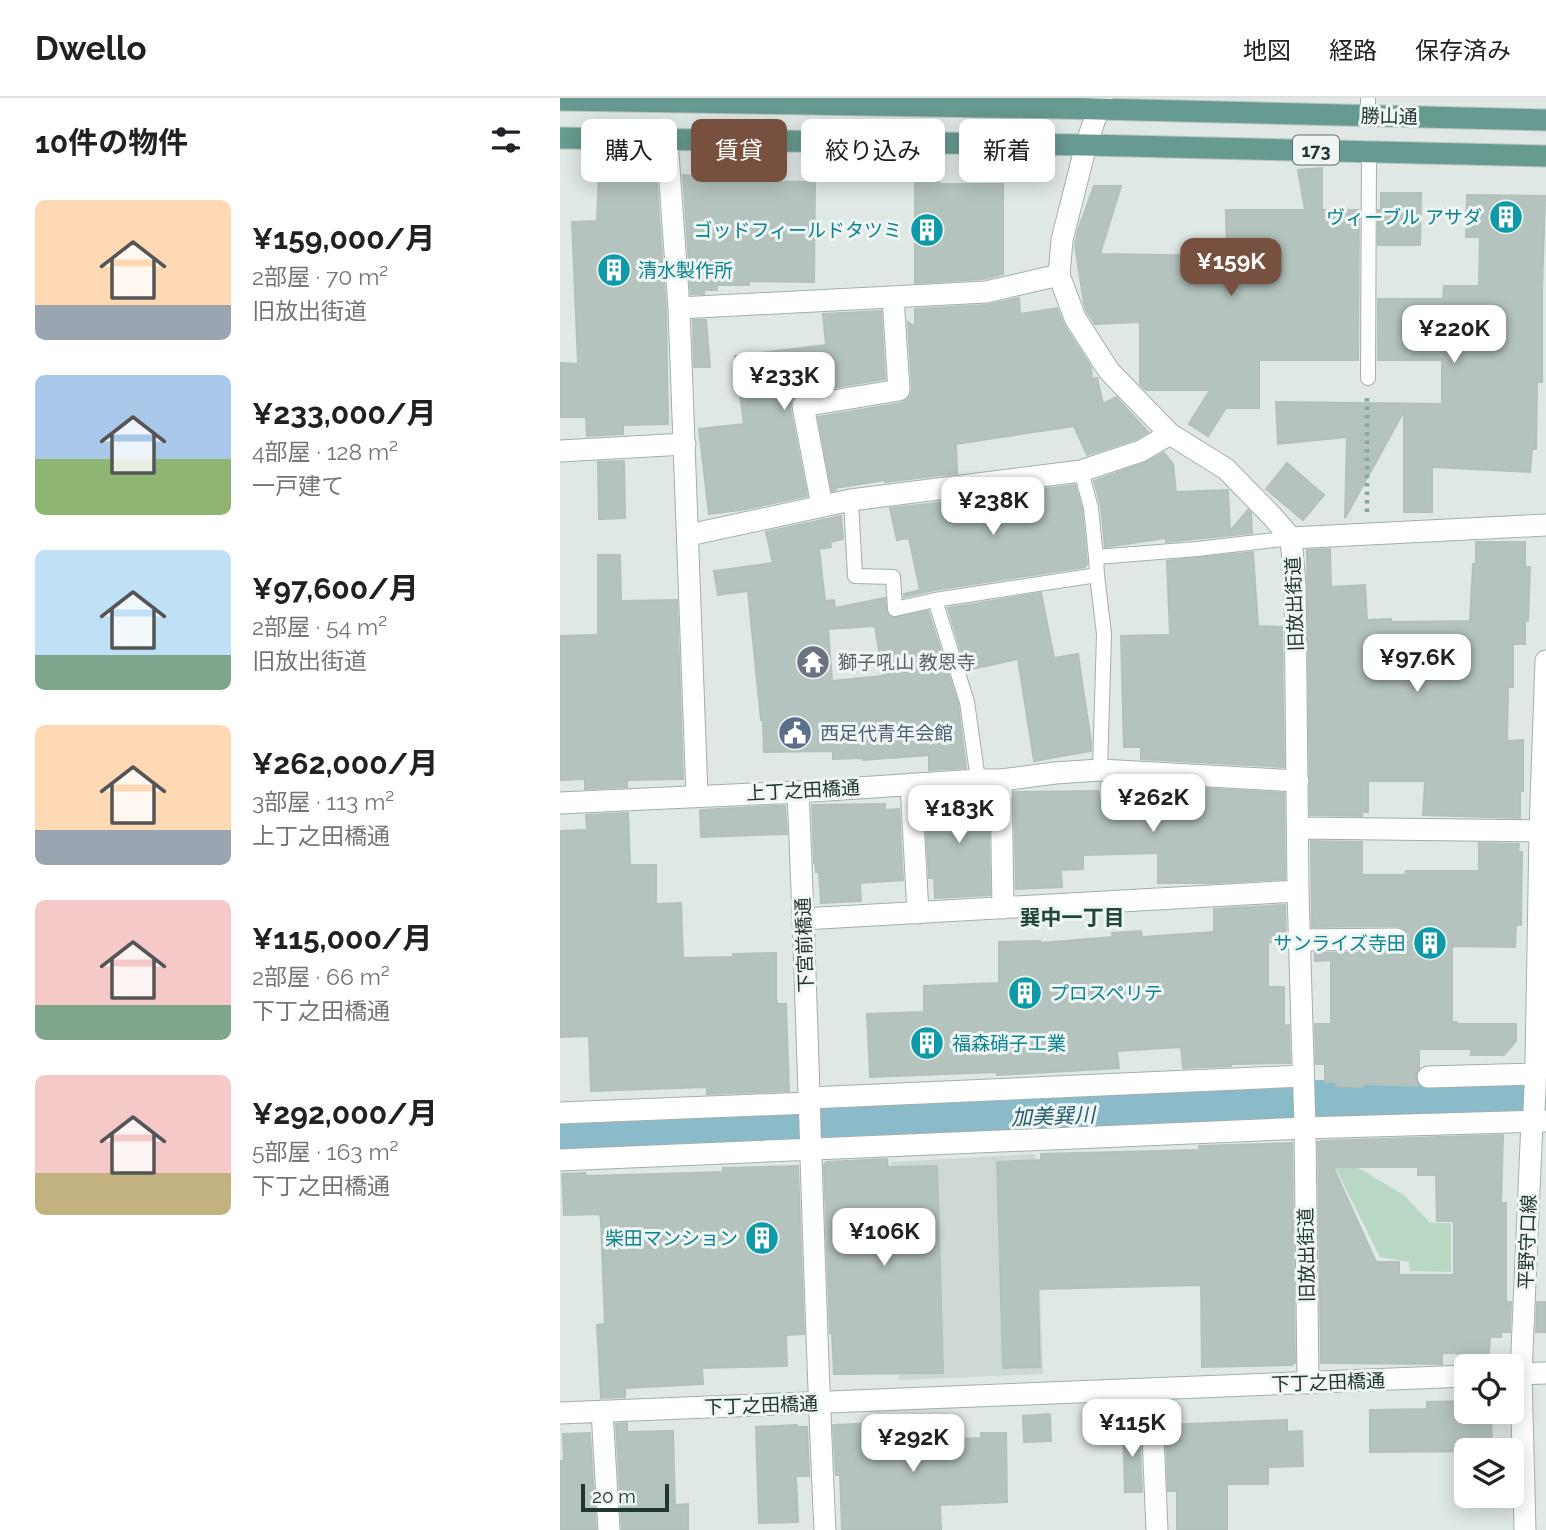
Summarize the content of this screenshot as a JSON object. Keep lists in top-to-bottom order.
{
  "streets": {
    "main road": ["勝山通", "173"],
    "street": [
      "旧放出街道",
      "上丁之田橋通",
      "下宮前橋通",
      "平野守口線",
      "下丁之田橋通"
    ]
  },
  "crossings": [
    ["勝山通", "旧放出街道"],
    ["旧放出街道", "上丁之田橋通"],
    ["旧放出街道", "下丁之田橋通"],
    ["上丁之田橋通", "下宮前橋通"]
  ],
  "districts": ["巽中一丁目"],
  "water": ["加美巽川"],
  "places": {
    "building": [
      "ヴィーブル アサダ",
      "ゴッドフィールドタツミ",
      "清水製作所",
      "サンライズ寺田",
      "プロスペリテ",
      "福森硝子工業",
      "柴田マンション"
    ],
    "temple": ["獅子吼山 教恩寺"],
    "public building": ["西足代青年会館"]
  },
  "scale_bar": "20 m",
  "page": {
    "header": "Dwello",
    "nav": ["地図", "経路", "保存済み"],
    "heading": "10件の物件",
    "chip": [
      "購入",
      "賃貸",
      "絞り込み",
      "新着"
    ],
    "list": [
      {
        "name": "¥159,000/月",
        "note": "2部屋 · 70 m² · 旧放出街道"
      },
      {
        "name": "¥233,000/月",
        "note": "4部屋 · 128 m² · 一戸建て"
      },
      {
        "name": "¥97,600/月",
        "note": "2部屋 · 54 m² · 旧放出街道"
      },
      {
        "name": "¥262,000/月",
        "note": "3部屋 · 113 m² · 上丁之田橋通"
      },
      {
        "name": "¥115,000/月",
        "note": "2部屋 · 66 m² · 下丁之田橋通"
      },
      {
        "name": "¥292,000/月",
        "note": "5部屋 · 163 m² · 下丁之田橋通"
      }
    ],
    "price": [
      "¥159K",
      "¥220K",
      "¥233K",
      "¥238K",
      "¥97.6K",
      "¥262K",
      "¥183K",
      "¥106K",
      "¥115K",
      "¥292K"
    ],
    "scale": "20 m"
  }
}
